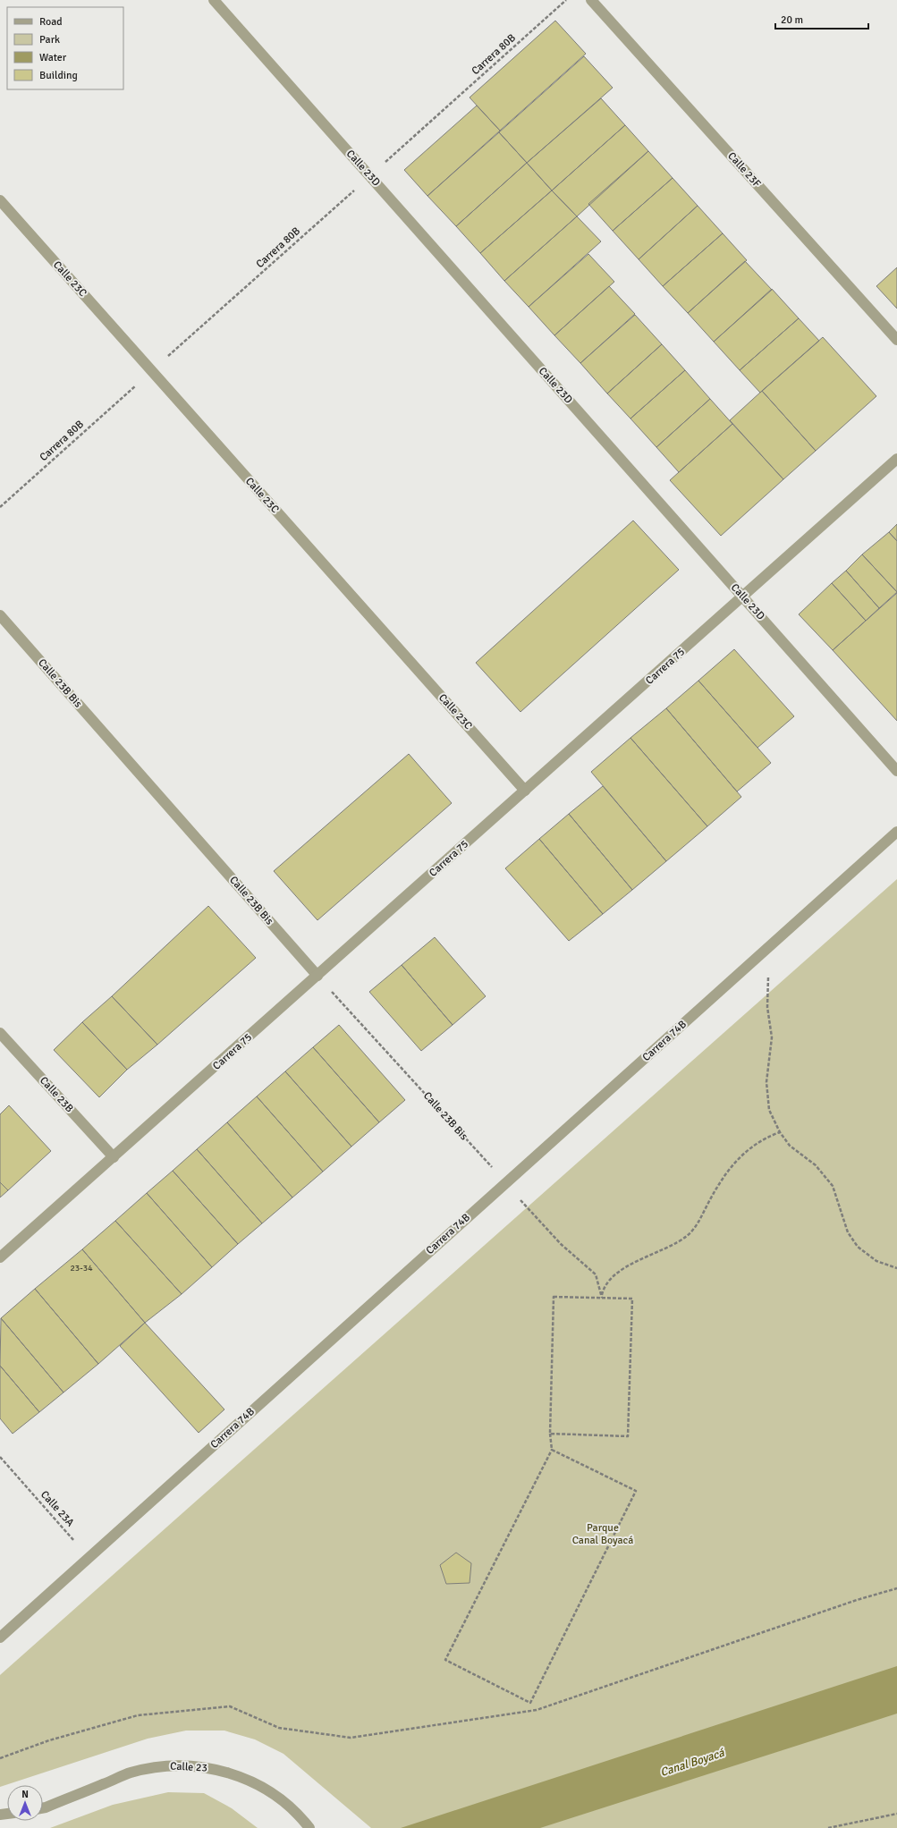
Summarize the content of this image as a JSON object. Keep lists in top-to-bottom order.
{
  "streets": {
    "street": [
      "Calle 23D",
      "Calle 23F",
      "Calle 23C",
      "Carrera 75",
      "Calle 23B Bis",
      "Carrera 74B",
      "Calle 23B",
      "Calle 23"
    ],
    "path": ["Carrera 80B", "Calle 23A"]
  },
  "crossings": [
    ["Carrera 80B", "Calle 23D"],
    ["Carrera 80B", "Calle 23C"],
    ["Calle 23D", "Carrera 75"],
    ["Calle 23C", "Carrera 75"],
    ["Carrera 75", "Calle 23B Bis"],
    ["Carrera 75", "Calle 23B"],
    ["Calle 23B Bis", "Carrera 74B"],
    ["Carrera 74B", "Calle 23A"]
  ],
  "water": ["Canal Boyacá"],
  "parks": ["Parque Canal Boyacá"],
  "house_numbers": ["23-34"],
  "legend": [
    "Road",
    "Park",
    "Water",
    "Building"
  ],
  "scale_bar": "20 m",
  "north": "top"
}
